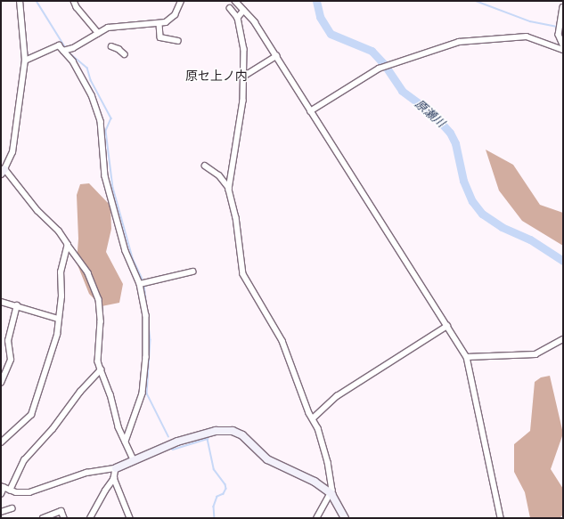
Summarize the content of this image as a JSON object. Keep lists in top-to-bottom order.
{
  "districts": ["原セ上ノ内"],
  "water": ["原瀬川"]
}
